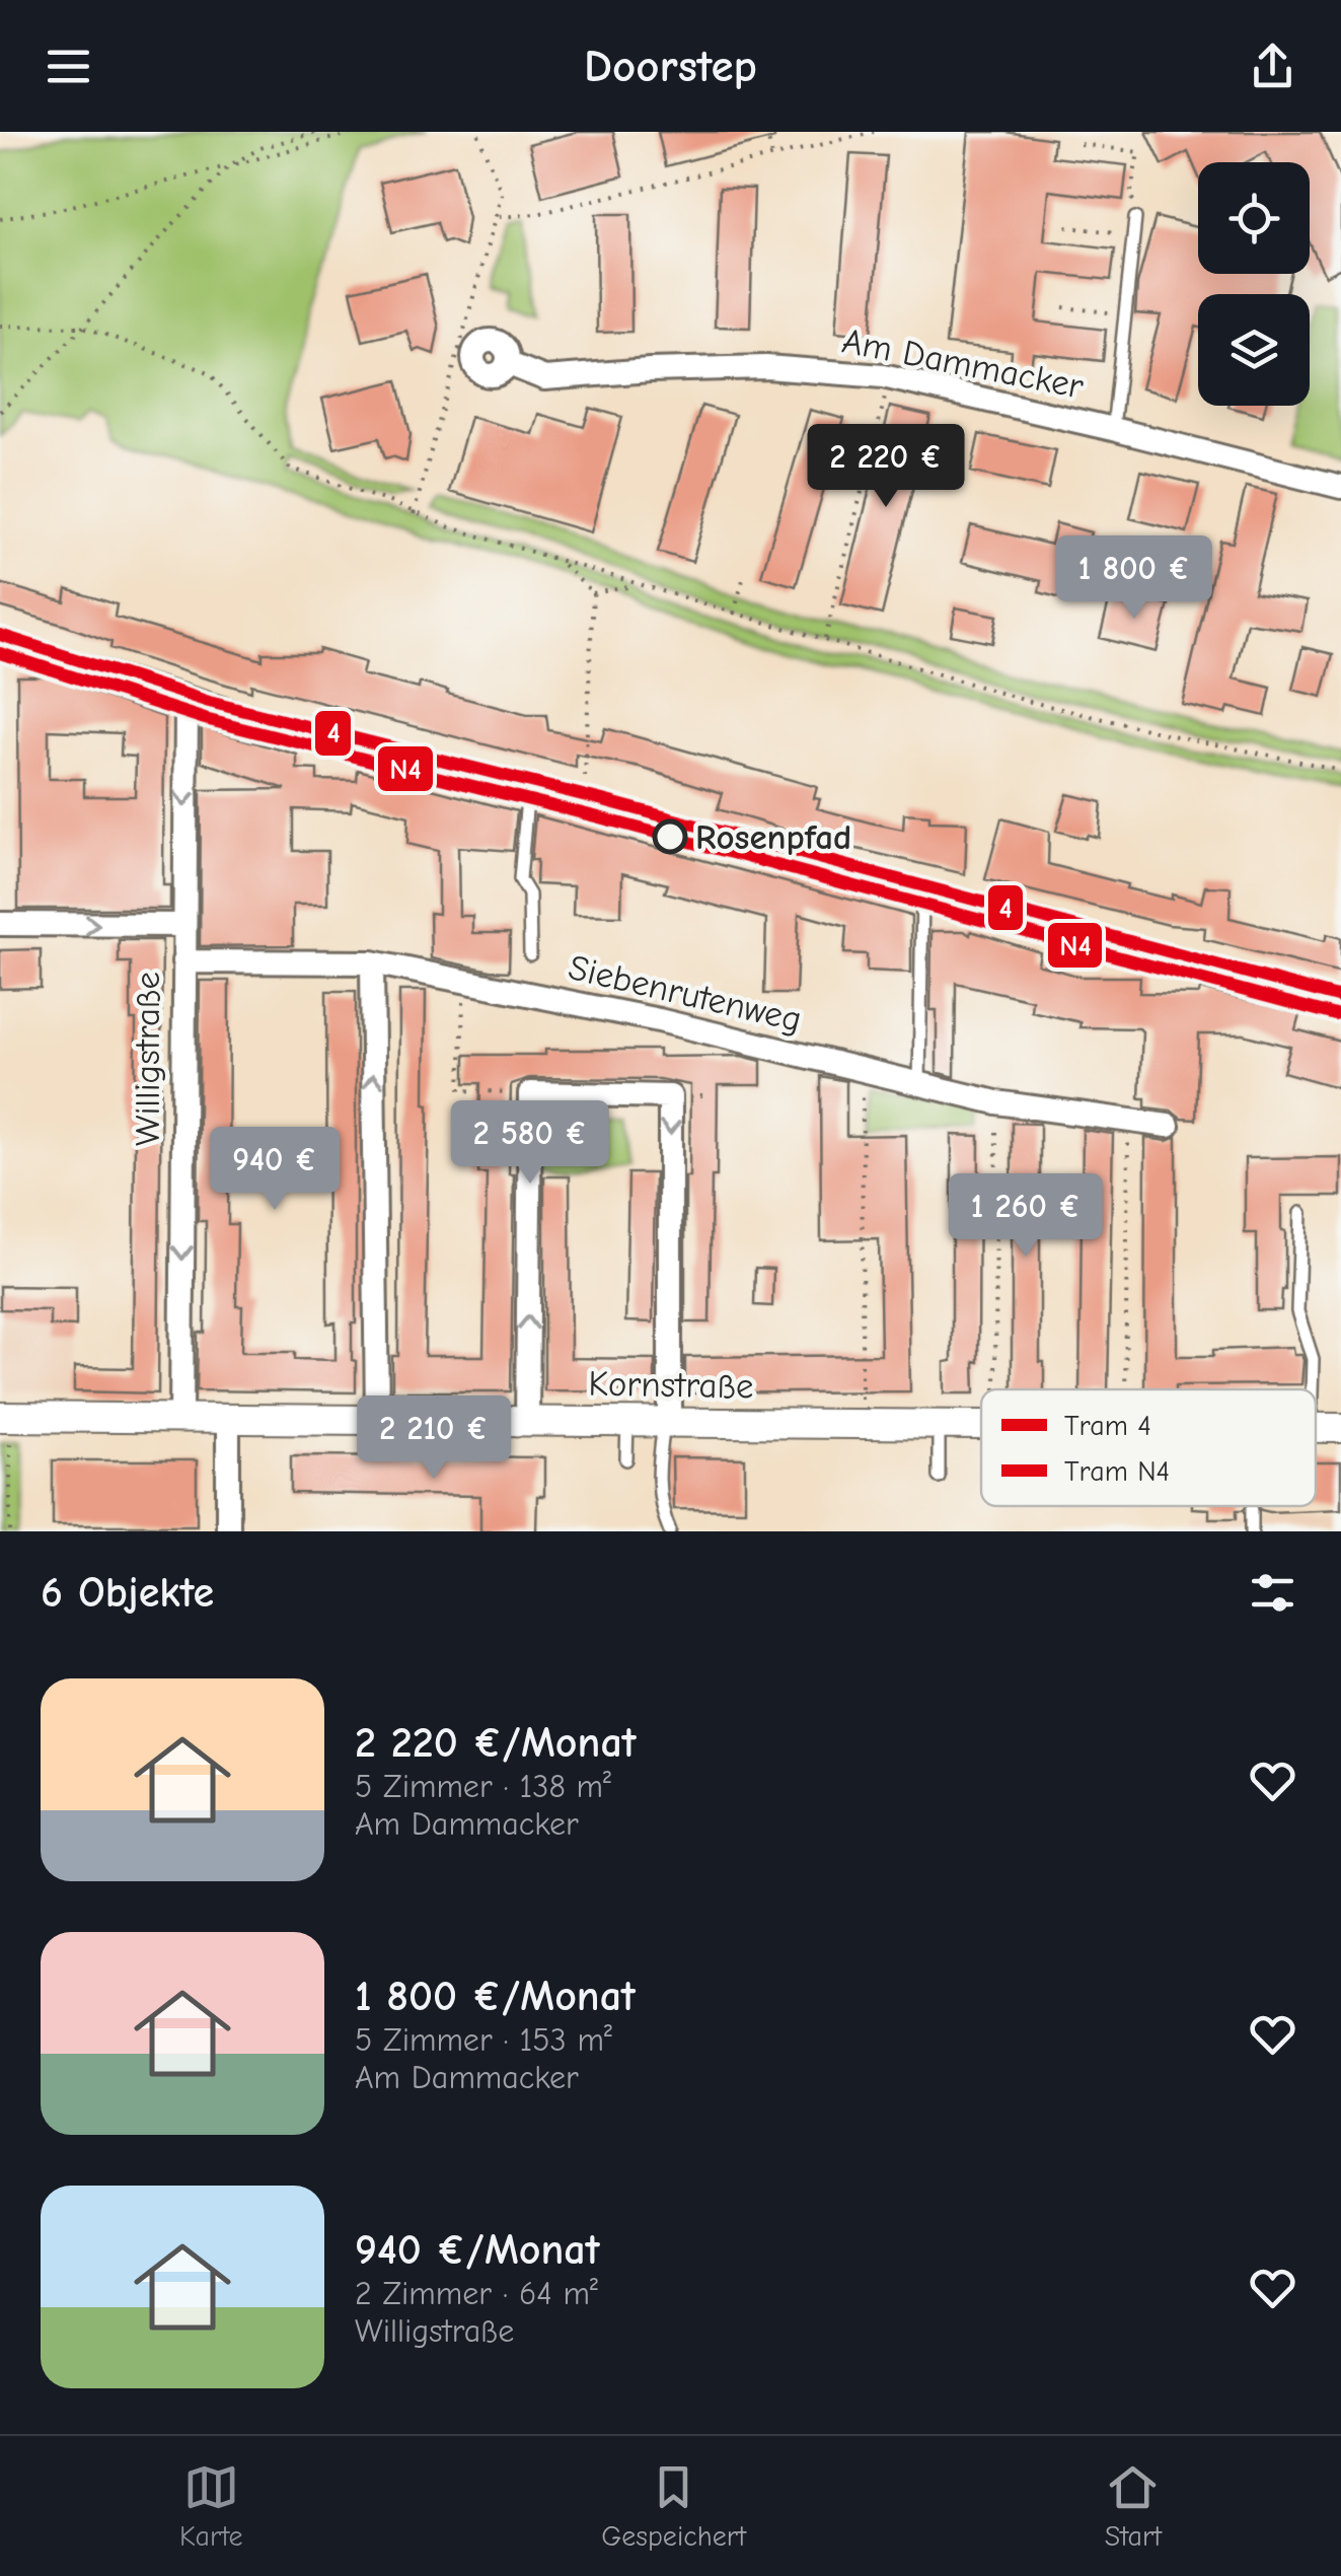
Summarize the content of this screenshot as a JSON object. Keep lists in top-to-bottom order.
{
  "streets": {
    "street": [
      "Am Dammacker",
      "Siebenrutenweg",
      "Willigstraße",
      "Kornstraße"
    ]
  },
  "crossings": [
    ["Siebenrutenweg", "Willigstraße"],
    ["Willigstraße", "Kornstraße"]
  ],
  "places": ["Rosenpfad"],
  "lines": ["tram line 4", "tram line N4"],
  "legend": ["Tram 4", "Tram N4"],
  "page": {
    "header": "Doorstep",
    "price": [
      "2 220 €",
      "1 800 €",
      "2 580 €",
      "940 €",
      "1 260 €",
      "2 210 €"
    ],
    "heading": "6 Objekte",
    "list": [
      {
        "name": "2 220 €/Monat",
        "note": "5 Zimmer · 138 m² · Am Dammacker"
      },
      {
        "name": "1 800 €/Monat",
        "note": "5 Zimmer · 153 m² · Am Dammacker"
      },
      {
        "name": "940 €/Monat",
        "note": "2 Zimmer · 64 m² · Willigstraße"
      }
    ],
    "tabs": ["Karte", "Gespeichert", "Start"]
  }
}
